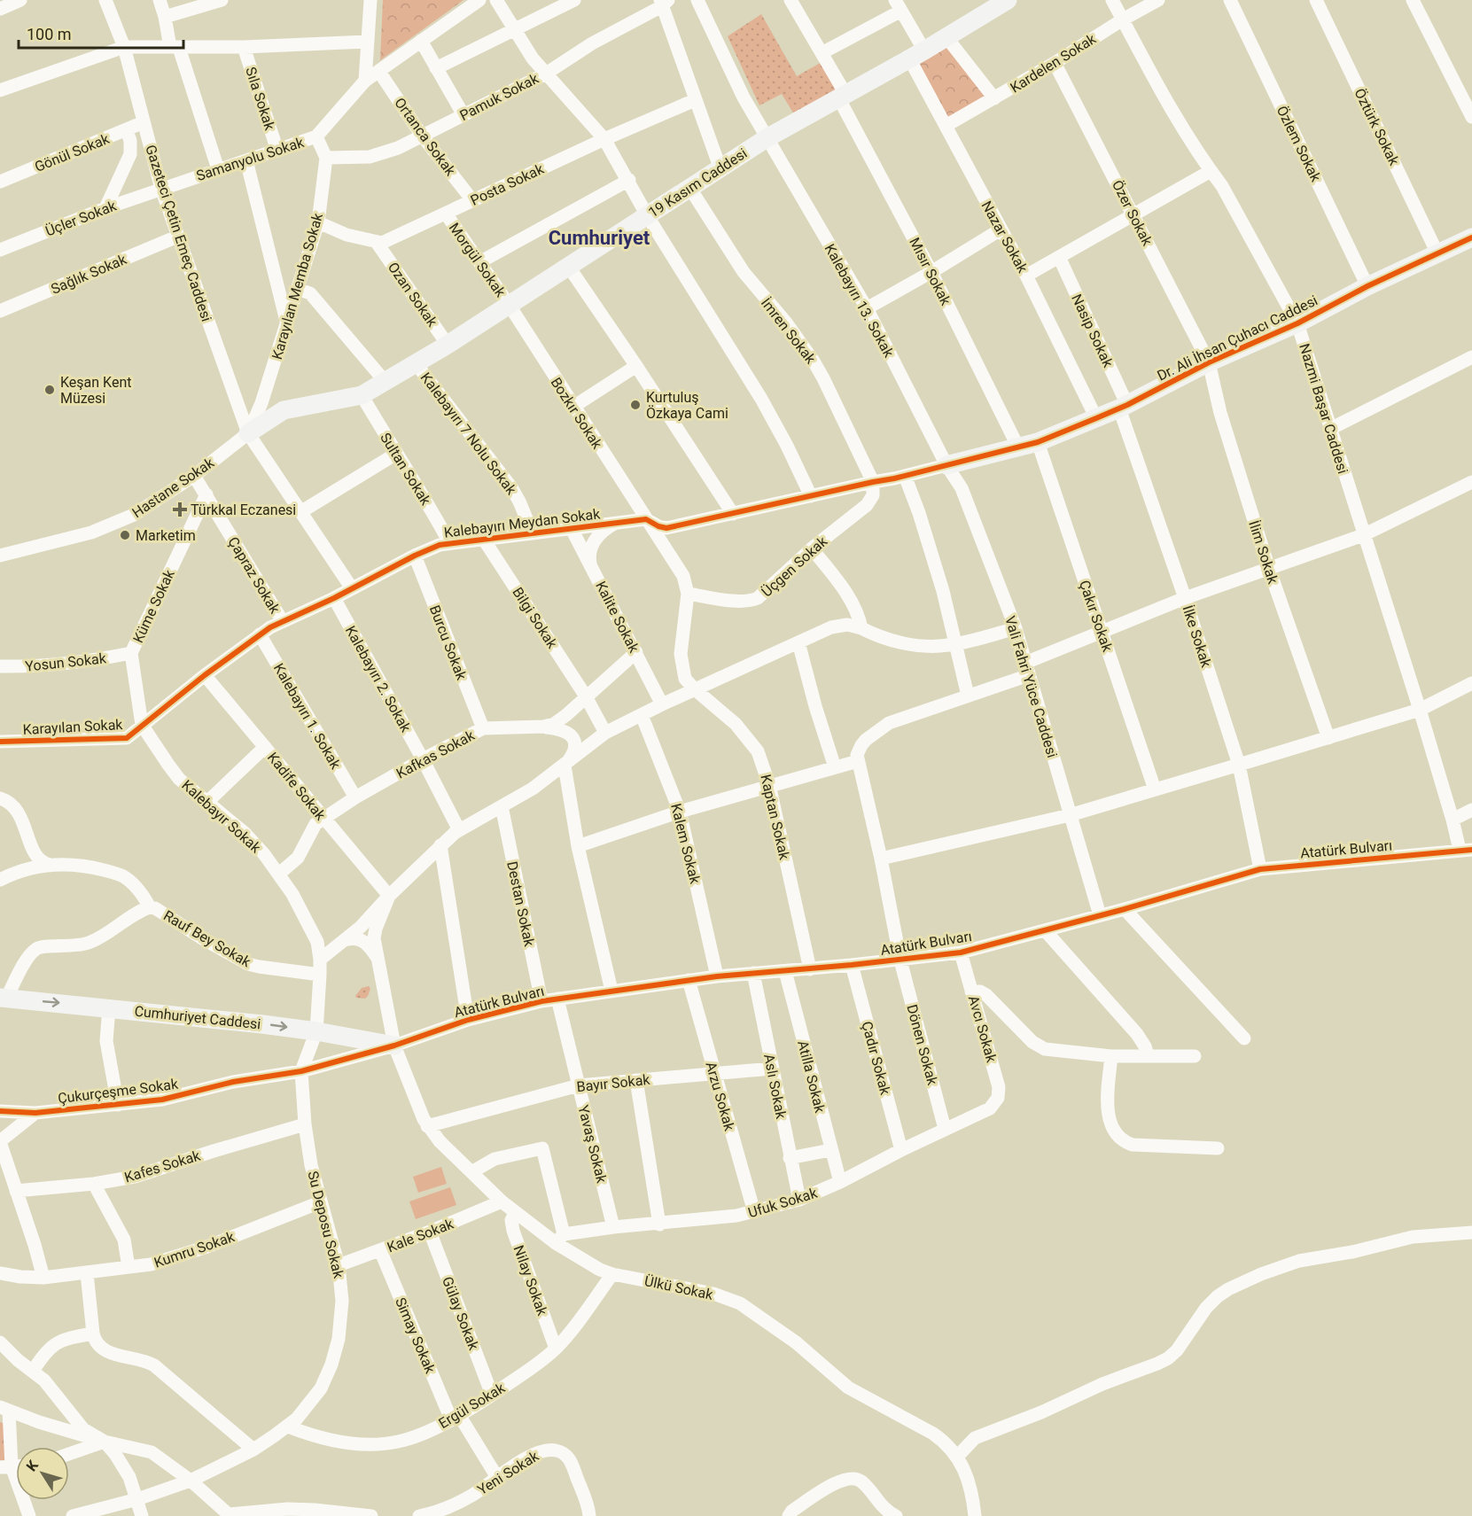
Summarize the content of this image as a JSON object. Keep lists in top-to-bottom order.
{
  "streets": {
    "street": [
      "Kardelen Sokak",
      "Pamuk Sokak",
      "Sıla Sokak",
      "Öztürk Sokak",
      "Ortanca Sokak",
      "Özlem Sokak",
      "Gönül Sokak",
      "Samanyolu Sokak",
      "19 Kasım Caddesi",
      "Posta Sokak",
      "Özer Sokak",
      "Üçler Sokak",
      "Gazeteci Çetin Emeç Caddesi",
      "Nazar Sokak",
      "Morgül Sokak",
      "Mısır Sokak",
      "Sağlık Sokak",
      "Karayılan Memba Sokak",
      "Ozan Sokak",
      "Kalebayırı 13. Sokak",
      "İmren Sokak",
      "Nasip Sokak",
      "Dr. Ali İhsan Çuhacı Caddesi",
      "Nazmi Başar Caddesi",
      "Bozkır Sokak",
      "Kalebayırı 7 Nolu Sokak",
      "Sultan Sokak",
      "Hastane Sokak",
      "Kalebayırı Meydan Sokak",
      "İlim Sokak",
      "Üçgen Sokak",
      "Çapraz Sokak",
      "Küme Sokak",
      "Çakır Sokak",
      "Kalite Sokak",
      "Bilgi Sokak",
      "İlke Sokak",
      "Burcu Sokak",
      "Yosun Sokak",
      "Kalebayırı 2. Sokak",
      "Vali Fahri Yüce Caddesi",
      "Kalebayırı 1. Sokak",
      "Karayılan Sokak",
      "Kafkas Sokak",
      "Kadife Sokak",
      "Kalebayır Sokak",
      "Kaptan Sokak",
      "Kalem Sokak",
      "Atatürk Bulvarı",
      "Destan Sokak",
      "Rauf Bey Sokak",
      "Cumhuriyet Caddesi",
      "Avcı Sokak",
      "Dönen Sokak",
      "Çadır Sokak",
      "Atilla Sokak",
      "Bayır Sokak",
      "Aslı Sokak",
      "Çukurçeşme Sokak",
      "Arzu Sokak",
      "Yavaş Sokak",
      "Kafes Sokak",
      "Ufuk Sokak",
      "Su Deposu Sokak",
      "Kale Sokak",
      "Kumru Sokak",
      "Nilay Sokak",
      "Ülkü Sokak",
      "Gülay Sokak",
      "Simay Sokak",
      "Ergül Sokak",
      "Yeni Sokak"
    ]
  },
  "crossings": [
    ["Kardelen Sokak", "Özer Sokak"],
    ["Kardelen Sokak", "Nazar Sokak"],
    ["Kardelen Sokak", "Nazmi Başar Caddesi"],
    ["Pamuk Sokak", "Ortanca Sokak"],
    ["Pamuk Sokak", "Karayılan Memba Sokak"],
    ["Sıla Sokak", "Samanyolu Sokak"],
    ["Öztürk Sokak", "Dr. Ali İhsan Çuhacı Caddesi"],
    ["Ortanca Sokak", "Samanyolu Sokak"],
    ["Ortanca Sokak", "Posta Sokak"],
    ["Özlem Sokak", "Dr. Ali İhsan Çuhacı Caddesi"],
    ["Gönül Sokak", "Gazeteci Çetin Emeç Caddesi"],
    ["Samanyolu Sokak", "Üçler Sokak"],
    ["Samanyolu Sokak", "Gazeteci Çetin Emeç Caddesi"],
    ["19 Kasım Caddesi", "Gazeteci Çetin Emeç Caddesi"],
    ["19 Kasım Caddesi", "Nazar Sokak"],
    ["19 Kasım Caddesi", "Morgül Sokak"],
    ["19 Kasım Caddesi", "Mısır Sokak"],
    ["19 Kasım Caddesi", "Karayılan Memba Sokak"],
    ["19 Kasım Caddesi", "Ozan Sokak"],
    ["19 Kasım Caddesi", "Kalebayırı 13. Sokak"],
    ["19 Kasım Caddesi", "İmren Sokak"],
    ["19 Kasım Caddesi", "Bozkır Sokak"],
    ["19 Kasım Caddesi", "Kalebayırı 7 Nolu Sokak"],
    ["19 Kasım Caddesi", "Sultan Sokak"],
    ["19 Kasım Caddesi", "Hastane Sokak"],
    ["Posta Sokak", "Morgül Sokak"],
    ["Posta Sokak", "Ozan Sokak"],
    ["Özer Sokak", "Dr. Ali İhsan Çuhacı Caddesi"],
    ["Özer Sokak", "İlim Sokak"],
    ["Üçler Sokak", "Gazeteci Çetin Emeç Caddesi"],
    ["Gazeteci Çetin Emeç Caddesi", "Sağlık Sokak"],
    ["Gazeteci Çetin Emeç Caddesi", "Karayılan Memba Sokak"],
    ["Gazeteci Çetin Emeç Caddesi", "Hastane Sokak"],
    ["Gazeteci Çetin Emeç Caddesi", "Kalebayırı Meydan Sokak"],
    ["Nazar Sokak", "Dr. Ali İhsan Çuhacı Caddesi"],
    ["Morgül Sokak", "Bozkır Sokak"],
    ["Mısır Sokak", "Dr. Ali İhsan Çuhacı Caddesi"],
    ["Karayılan Memba Sokak", "Hastane Sokak"],
    ["Kalebayırı 13. Sokak", "Dr. Ali İhsan Çuhacı Caddesi"],
    ["Kalebayırı 13. Sokak", "Kalebayırı Meydan Sokak"],
    ["Kalebayırı 13. Sokak", "Vali Fahri Yüce Caddesi"],
    ["İmren Sokak", "Kalebayırı Meydan Sokak"],
    ["İmren Sokak", "Üçgen Sokak"],
    ["Nasip Sokak", "Dr. Ali İhsan Çuhacı Caddesi"],
    ["Nasip Sokak", "İlke Sokak"],
    ["Dr. Ali İhsan Çuhacı Caddesi", "Nazmi Başar Caddesi"],
    ["Dr. Ali İhsan Çuhacı Caddesi", "Kalebayırı Meydan Sokak"],
    ["Dr. Ali İhsan Çuhacı Caddesi", "İlim Sokak"],
    ["Dr. Ali İhsan Çuhacı Caddesi", "Çakır Sokak"],
    ["Dr. Ali İhsan Çuhacı Caddesi", "İlke Sokak"],
    ["Dr. Ali İhsan Çuhacı Caddesi", "Vali Fahri Yüce Caddesi"],
    ["Nazmi Başar Caddesi", "Atatürk Bulvarı"],
    ["Bozkır Sokak", "Kalebayırı Meydan Sokak"],
    ["Bozkır Sokak", "Üçgen Sokak"],
    ["Kalebayırı 7 Nolu Sokak", "Kalebayırı Meydan Sokak"],
    ["Sultan Sokak", "Kalebayırı Meydan Sokak"],
    ["Hastane Sokak", "Çapraz Sokak"],
    ["Kalebayırı Meydan Sokak", "Üçgen Sokak"],
    ["Kalebayırı Meydan Sokak", "Çapraz Sokak"],
    ["Kalebayırı Meydan Sokak", "Küme Sokak"],
    ["Kalebayırı Meydan Sokak", "Kalite Sokak"],
    ["Kalebayırı Meydan Sokak", "Bilgi Sokak"],
    ["Kalebayırı Meydan Sokak", "Burcu Sokak"],
    ["Kalebayırı Meydan Sokak", "Kalebayırı 2. Sokak"],
    ["Kalebayırı Meydan Sokak", "Vali Fahri Yüce Caddesi"],
    ["Kalebayırı Meydan Sokak", "Kalebayırı 1. Sokak"],
    ["Kalebayırı Meydan Sokak", "Karayılan Sokak"],
    ["Kalebayırı Meydan Sokak", "Kadife Sokak"],
    ["Kalebayırı Meydan Sokak", "Kalebayır Sokak"],
    ["Çapraz Sokak", "Küme Sokak"],
    ["Küme Sokak", "Yosun Sokak"],
    ["Küme Sokak", "Karayılan Sokak"],
    ["Küme Sokak", "Kalebayır Sokak"],
    ["Kalite Sokak", "Kafkas Sokak"],
    ["Bilgi Sokak", "Kafkas Sokak"],
    ["İlke Sokak", "Atatürk Bulvarı"],
    ["Burcu Sokak", "Kafkas Sokak"],
    ["Kalebayırı 2. Sokak", "Kafkas Sokak"],
    ["Vali Fahri Yüce Caddesi", "Atatürk Bulvarı"],
    ["Kalebayırı 1. Sokak", "Kafkas Sokak"],
    ["Karayılan Sokak", "Kalebayır Sokak"],
    ["Kafkas Sokak", "Kadife Sokak"],
    ["Kafkas Sokak", "Kalebayır Sokak"],
    ["Kadife Sokak", "Ülkü Sokak"],
    ["Kalebayır Sokak", "Rauf Bey Sokak"],
    ["Kalebayır Sokak", "Cumhuriyet Caddesi"],
    ["Kalebayır Sokak", "Su Deposu Sokak"],
    ["Kaptan Sokak", "Atatürk Bulvarı"],
    ["Kalem Sokak", "Atatürk Bulvarı"],
    ["Atatürk Bulvarı", "Destan Sokak"],
    ["Atatürk Bulvarı", "Cumhuriyet Caddesi"],
    ["Atatürk Bulvarı", "Avcı Sokak"],
    ["Atatürk Bulvarı", "Dönen Sokak"],
    ["Atatürk Bulvarı", "Çadır Sokak"],
    ["Atatürk Bulvarı", "Atilla Sokak"],
    ["Atatürk Bulvarı", "Aslı Sokak"],
    ["Atatürk Bulvarı", "Çukurçeşme Sokak"],
    ["Atatürk Bulvarı", "Arzu Sokak"],
    ["Atatürk Bulvarı", "Yavaş Sokak"],
    ["Atatürk Bulvarı", "Su Deposu Sokak"],
    ["Atatürk Bulvarı", "Ülkü Sokak"],
    ["Rauf Bey Sokak", "Cumhuriyet Caddesi"],
    ["Cumhuriyet Caddesi", "Su Deposu Sokak"],
    ["Cumhuriyet Caddesi", "Ülkü Sokak"],
    ["Avcı Sokak", "Ufuk Sokak"],
    ["Dönen Sokak", "Ufuk Sokak"],
    ["Çadır Sokak", "Ufuk Sokak"],
    ["Atilla Sokak", "Ufuk Sokak"],
    ["Bayır Sokak", "Aslı Sokak"],
    ["Bayır Sokak", "Arzu Sokak"],
    ["Bayır Sokak", "Yavaş Sokak"],
    ["Bayır Sokak", "Ülkü Sokak"],
    ["Aslı Sokak", "Ufuk Sokak"],
    ["Çukurçeşme Sokak", "Su Deposu Sokak"],
    ["Arzu Sokak", "Ufuk Sokak"],
    ["Yavaş Sokak", "Ufuk Sokak"],
    ["Kafes Sokak", "Su Deposu Sokak"],
    ["Ufuk Sokak", "Ülkü Sokak"],
    ["Su Deposu Sokak", "Kale Sokak"],
    ["Su Deposu Sokak", "Kumru Sokak"],
    ["Su Deposu Sokak", "Ergül Sokak"],
    ["Kale Sokak", "Ülkü Sokak"],
    ["Kale Sokak", "Gülay Sokak"],
    ["Kale Sokak", "Simay Sokak"],
    ["Nilay Sokak", "Ülkü Sokak"],
    ["Nilay Sokak", "Ergül Sokak"],
    ["Ülkü Sokak", "Ergül Sokak"],
    ["Gülay Sokak", "Ergül Sokak"],
    ["Simay Sokak", "Ergül Sokak"],
    ["Simay Sokak", "Yeni Sokak"]
  ],
  "one_way": ["Cumhuriyet Caddesi"],
  "districts": ["Cumhuriyet"],
  "places": {
    "other": ["Keşan Kent Müzesi", "Kurtuluş Özkaya Cami", "Marketim"],
    "health": ["Türkkal Eczanesi"]
  },
  "scale_bar": "100 m",
  "north": "top left"
}
